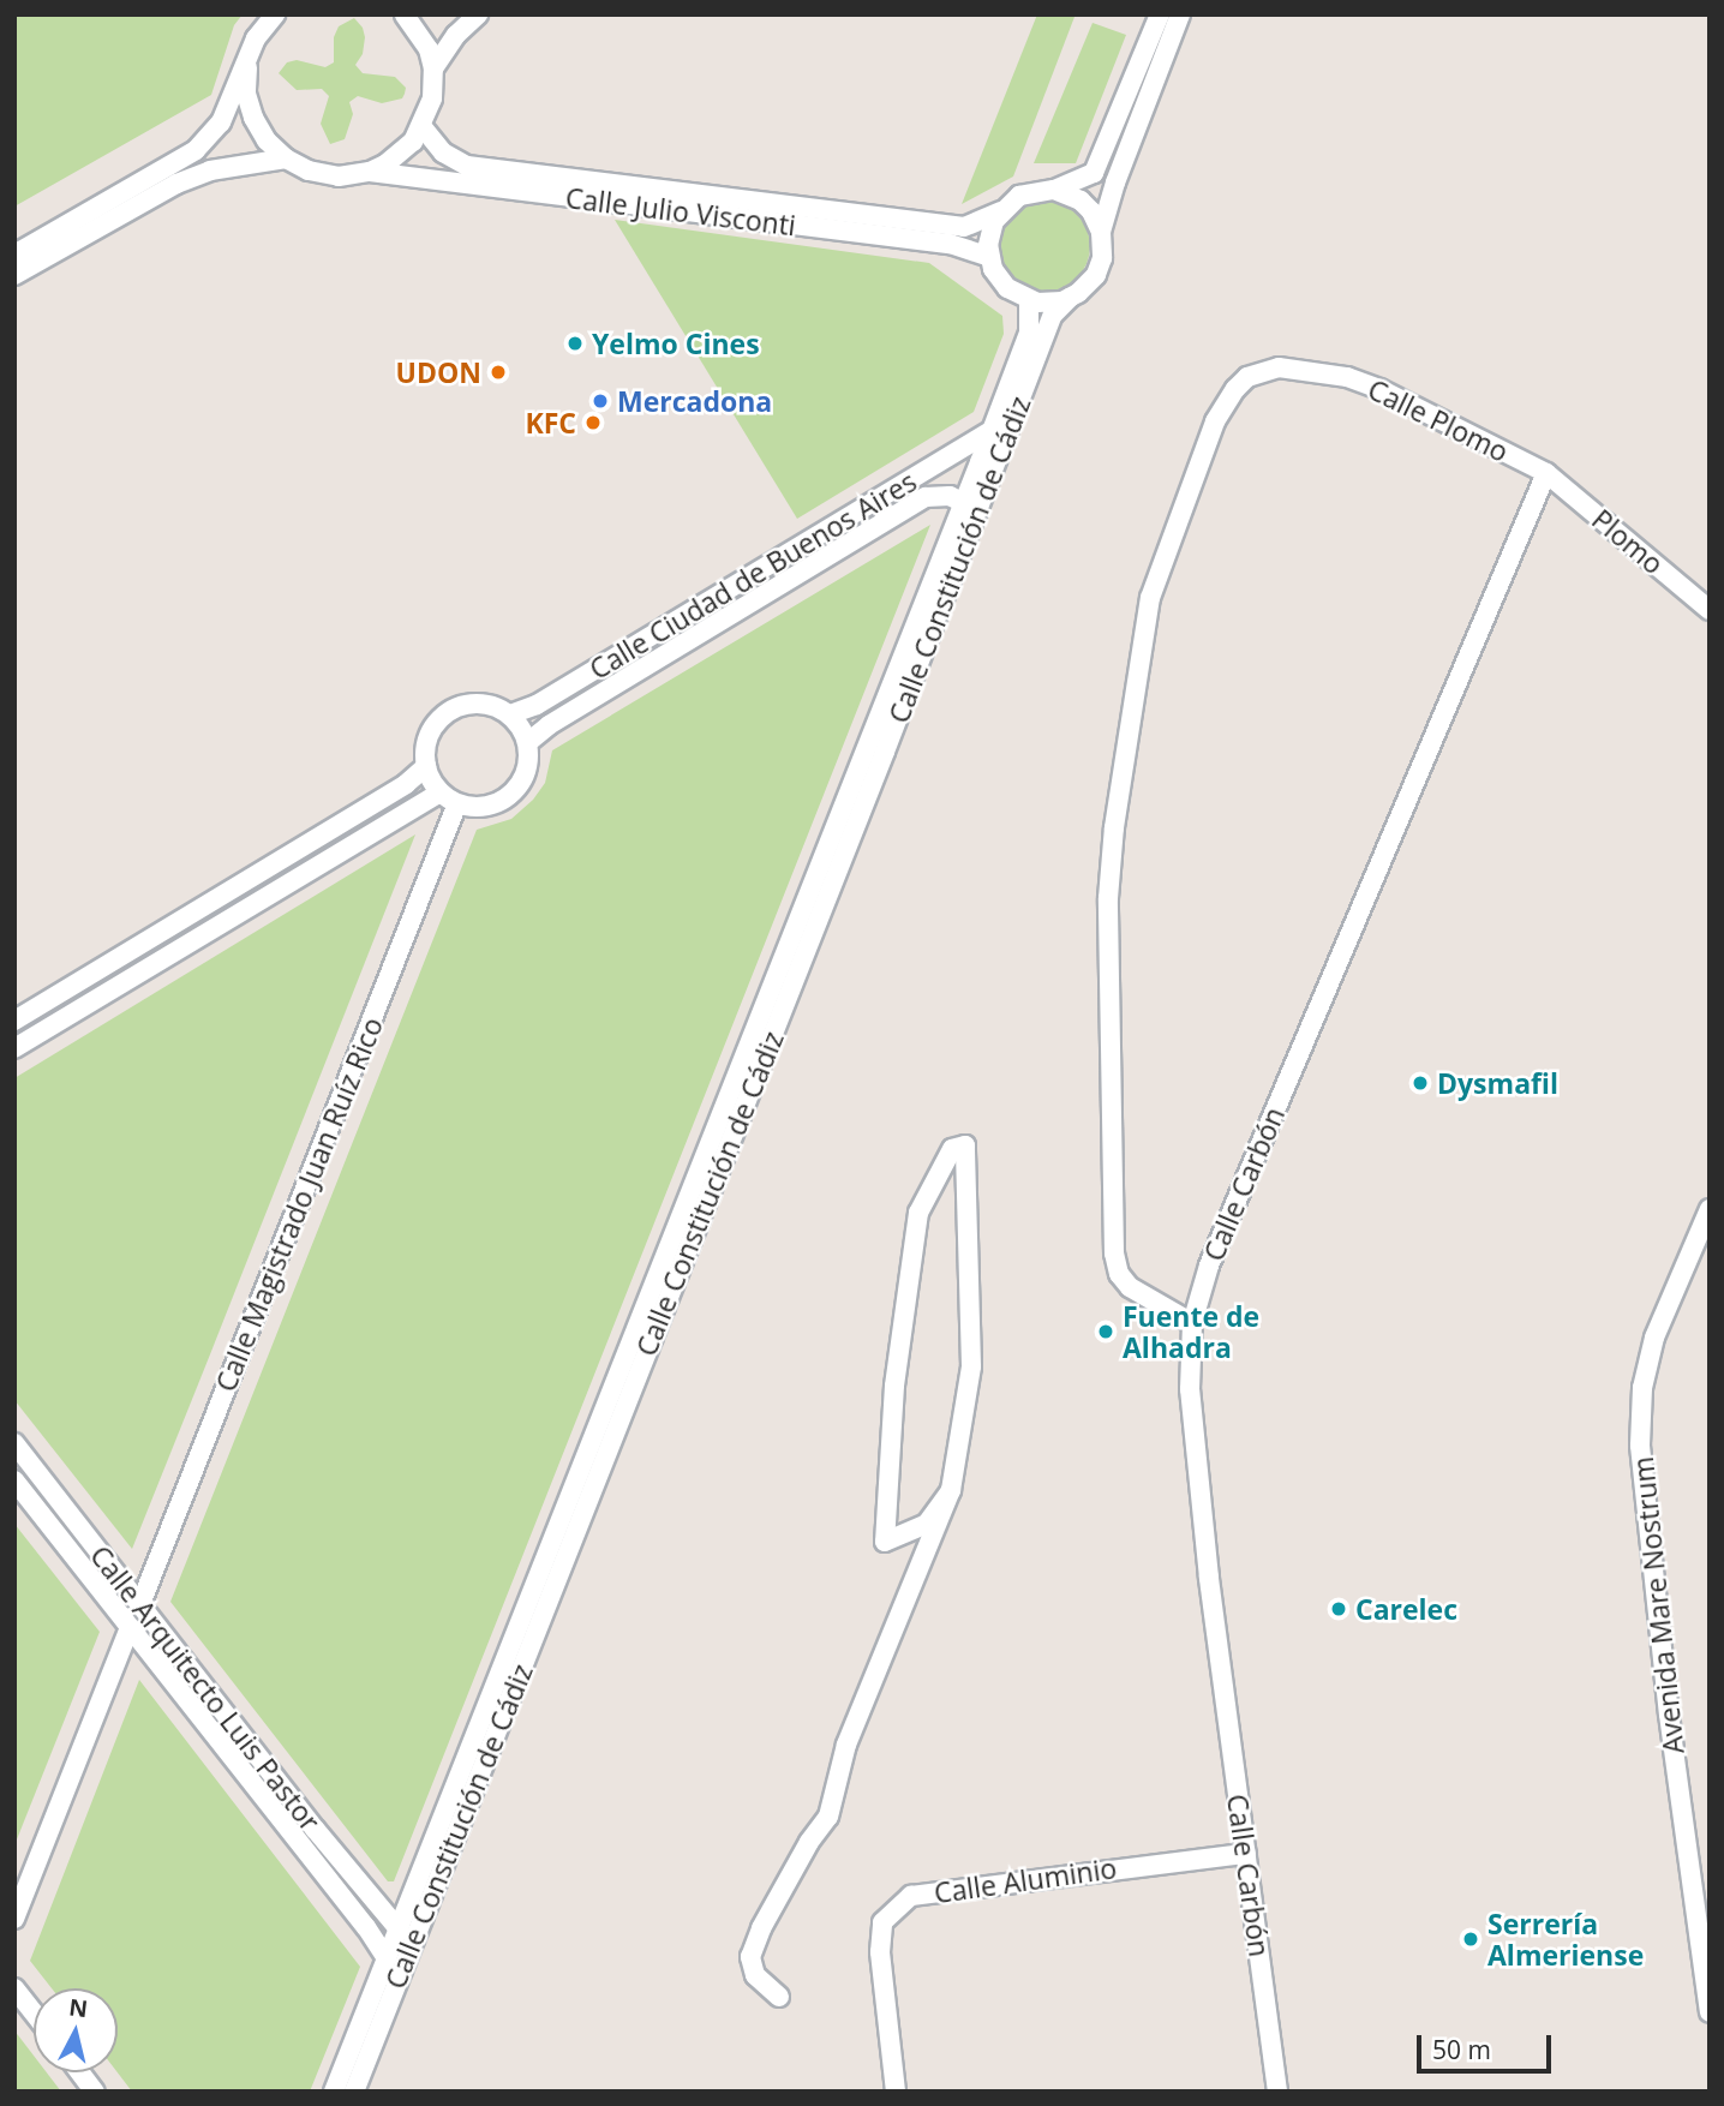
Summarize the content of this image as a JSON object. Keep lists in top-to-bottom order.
{
  "streets": {
    "street": [
      "Calle Julio Visconti",
      "Calle Plomo",
      "Plomo",
      "Calle Constitución de Cádiz",
      "Calle Ciudad de Buenos Aires",
      "Calle Carbón",
      "Calle Magistrado Juan Ruíz Rico",
      "Avenida Mare Nostrum",
      "Calle Arquitecto Luis Pastor",
      "Calle Aluminio"
    ]
  },
  "crossings": [
    ["Calle Julio Visconti", "Calle Constitución de Cádiz"],
    ["Calle Plomo", "Plomo"],
    ["Calle Plomo", "Calle Carbón"],
    ["Plomo", "Calle Carbón"],
    ["Calle Constitución de Cádiz", "Calle Ciudad de Buenos Aires"],
    ["Calle Constitución de Cádiz", "Calle Arquitecto Luis Pastor"],
    ["Calle Ciudad de Buenos Aires", "Calle Magistrado Juan Ruíz Rico"],
    ["Calle Carbón", "Calle Aluminio"],
    ["Calle Magistrado Juan Ruíz Rico", "Calle Arquitecto Luis Pastor"]
  ],
  "places": [
    "Yelmo Cines",
    "UDON",
    "Mercadona",
    "KFC",
    "Dysmafil",
    "Fuente de Alhadra",
    "Carelec",
    "Serrería Almeriense"
  ],
  "scale_bar": "50 m",
  "north": "top"
}
